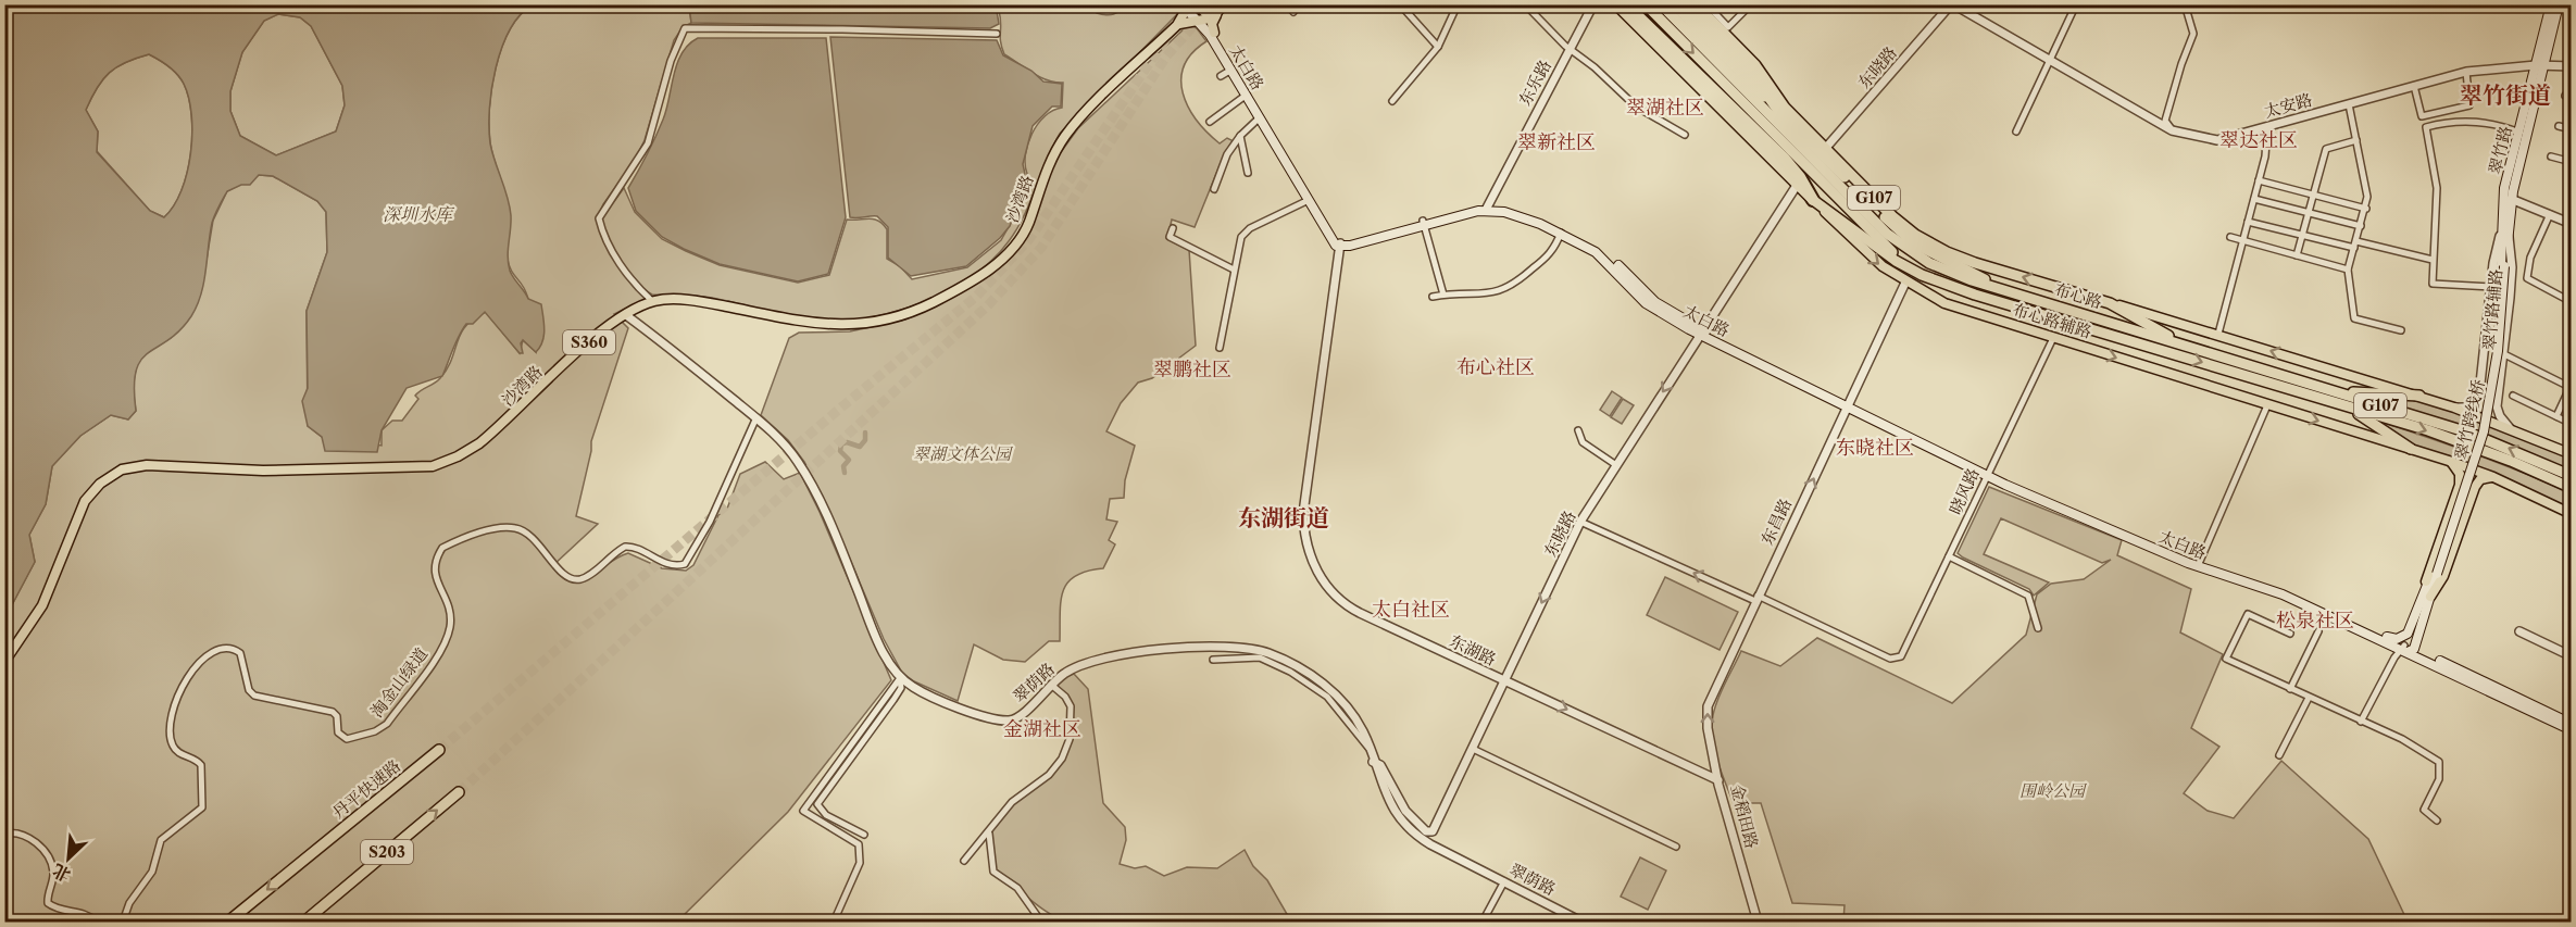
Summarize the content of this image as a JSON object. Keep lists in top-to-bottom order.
{
  "streets": {
    "highway": [
      "G107",
      "布心路",
      "布心路辅路",
      "丹平快速路",
      "S203"
    ],
    "main road": [
      "太白路",
      "翠竹路",
      "沙湾路",
      "S360",
      "翠竹跨线桥"
    ],
    "street": [
      "东晓路",
      "东乐路",
      "太安路",
      "翠竹路辅路",
      "晓风路",
      "东昌路",
      "东湖路",
      "淘金山绿道",
      "翠荫路",
      "金稻田路"
    ]
  },
  "crossings": [
    ["太白路", "东晓路"],
    ["太白路", "东乐路"],
    ["太白路", "沙湾路"],
    ["太白路", "晓风路"],
    ["太白路", "东昌路"],
    ["太白路", "东湖路"],
    ["东晓路", "太安路"],
    ["东晓路", "布心路辅路"],
    ["东晓路", "东湖路"],
    ["东晓路", "翠荫路"],
    ["太安路", "翠竹路"],
    ["翠竹路", "翠竹路辅路"],
    ["翠竹路", "翠竹跨线桥"],
    ["布心路", "布心路辅路"],
    ["翠竹路辅路", "布心路辅路"],
    ["布心路辅路", "晓风路"],
    ["布心路辅路", "东昌路"],
    ["晓风路", "东昌路"],
    ["东昌路", "东湖路"],
    ["东昌路", "金稻田路"],
    ["东湖路", "金稻田路"]
  ],
  "one_way": ["东昌路"],
  "districts": [
    "翠竹街道",
    "翠湖社区",
    "翠达社区",
    "翠新社区",
    "布心社区",
    "翠鹏社区",
    "东晓社区",
    "东湖街道",
    "太白社区",
    "松泉社区",
    "金湖社区"
  ],
  "water": ["深圳水库"],
  "parks": ["翠湖文体公园", "围岭公园"],
  "north": "bottom left"
}
